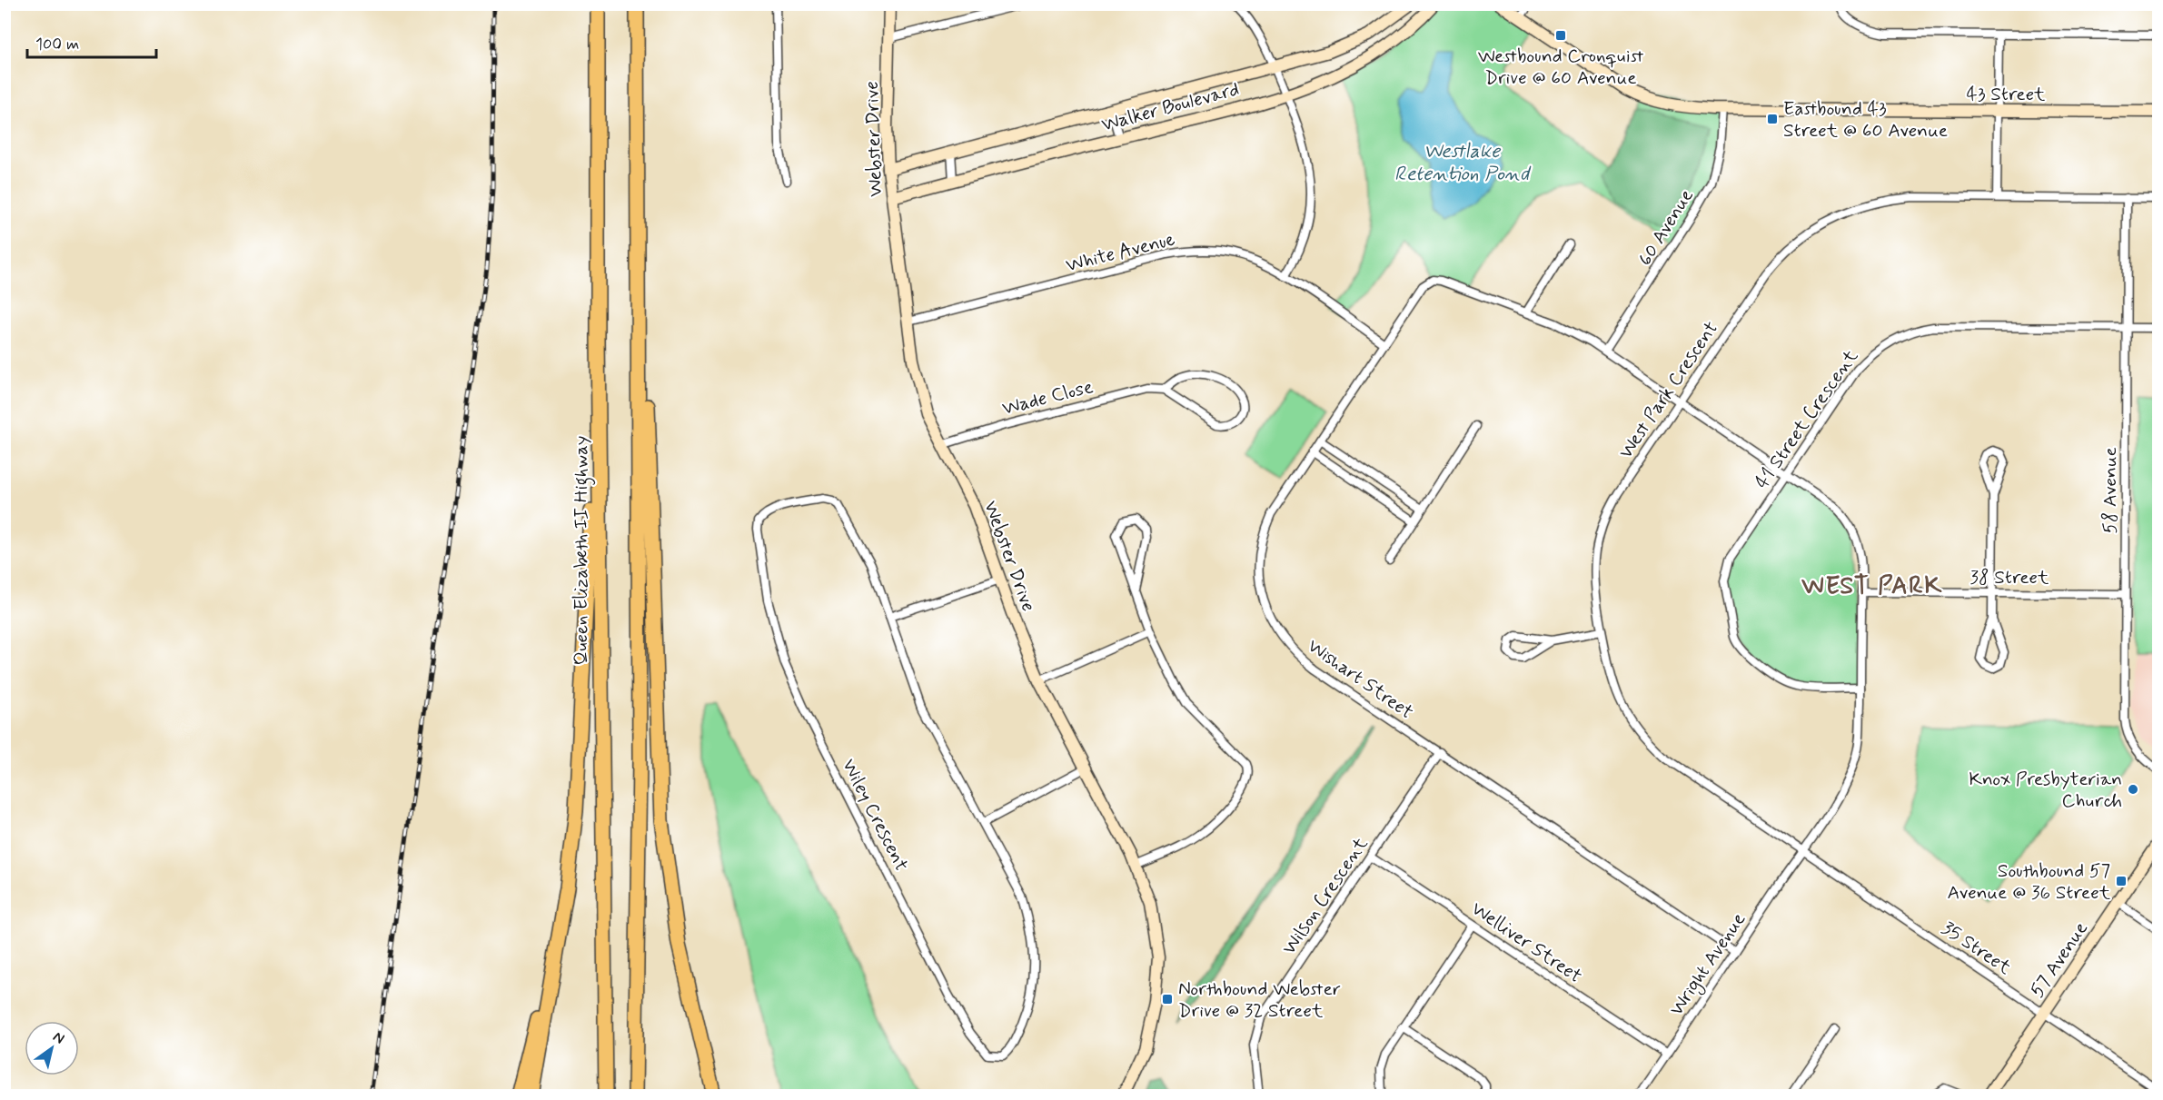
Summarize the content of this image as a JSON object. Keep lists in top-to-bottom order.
{
  "streets": {
    "highway": ["Queen Elizabeth II Highway"],
    "street": [
      "43 Street",
      "Walker Boulevard",
      "Webster Drive",
      "60 Avenue",
      "White Avenue",
      "West Park Crescent",
      "Wade Close",
      "41 Street Crescent",
      "58 Avenue",
      "38 Street",
      "Wishart Street",
      "Wiley Crescent",
      "Wilson Crescent",
      "Welliver Street",
      "35 Street",
      "57 Avenue",
      "Wright Avenue"
    ]
  },
  "crossings": [
    ["43 Street", "60 Avenue"],
    ["Walker Boulevard", "Webster Drive"],
    ["Webster Drive", "White Avenue"],
    ["Webster Drive", "Wade Close"],
    ["60 Avenue", "Wishart Street"],
    ["White Avenue", "Wishart Street"],
    ["West Park Crescent", "58 Avenue"],
    ["West Park Crescent", "Wishart Street"],
    ["West Park Crescent", "35 Street"],
    ["West Park Crescent", "Wright Avenue"],
    ["41 Street Crescent", "58 Avenue"],
    ["41 Street Crescent", "Wishart Street"],
    ["41 Street Crescent", "Wright Avenue"],
    ["58 Avenue", "38 Street"],
    ["38 Street", "Wishart Street"],
    ["38 Street", "Wright Avenue"],
    ["Wishart Street", "Wilson Crescent"],
    ["Wishart Street", "Wright Avenue"],
    ["Wilson Crescent", "Welliver Street"],
    ["Welliver Street", "Wright Avenue"],
    ["35 Street", "57 Avenue"],
    ["35 Street", "Wright Avenue"]
  ],
  "districts": ["WEST PARK"],
  "water": ["Westlake Retention Pond"],
  "places": {
    "transit": [
      "Westbound Cronquist Drive @ 60 Avenue",
      "Eastbound 43 Street @ 60 Avenue",
      "Southbound 57 Avenue @ 36 Street",
      "Northbound Webster Drive @ 32 Street"
    ],
    "other": ["Knox Presbyterian Church"]
  },
  "scale_bar": "100 m",
  "north": "top right"
}
